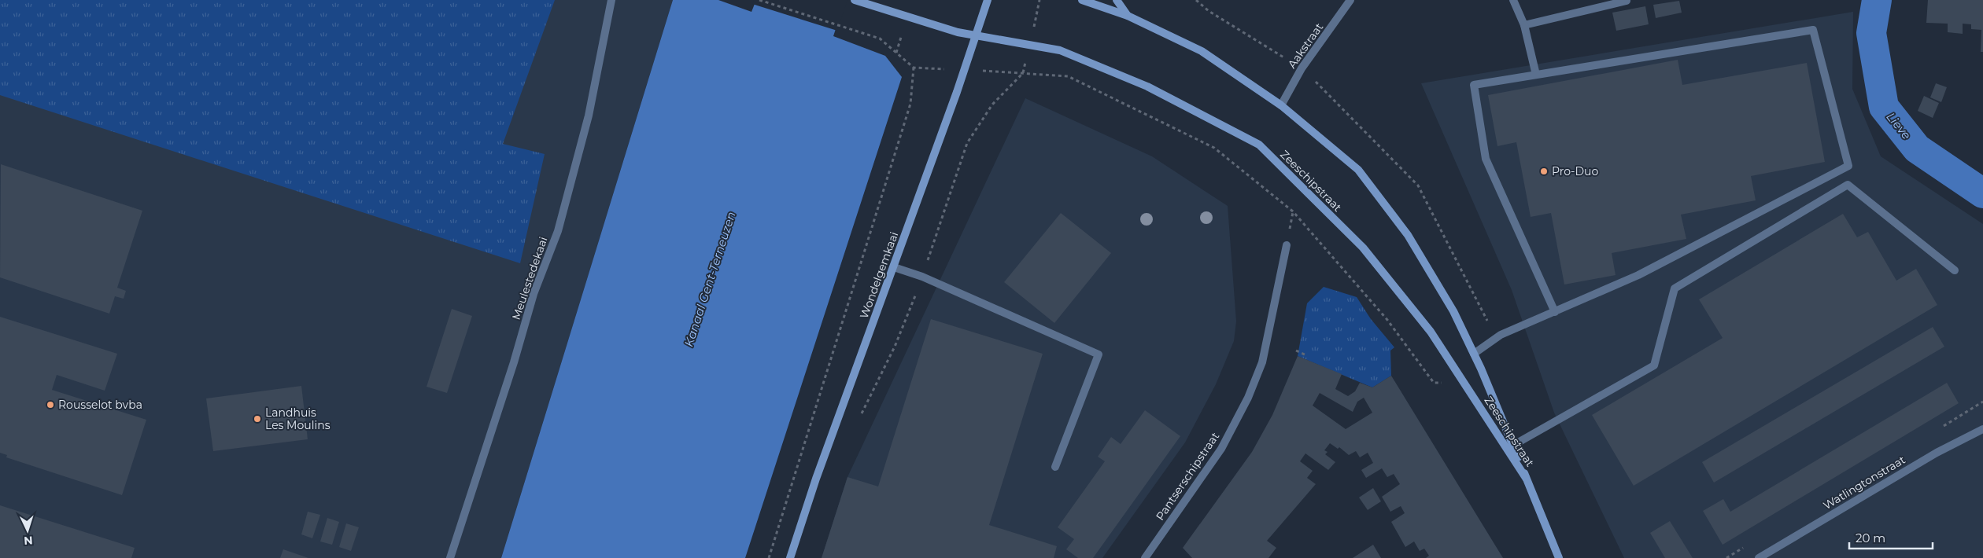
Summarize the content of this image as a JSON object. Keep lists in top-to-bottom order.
{
  "streets": {
    "main road": ["Zeeschipstraat", "Wondelgemkaai"],
    "street": [
      "Aakstraat",
      "Meulestedekaai",
      "Pantserschipstraat",
      "Watlingtonstraat"
    ]
  },
  "crossings": [
    ["Aakstraat", "Zeeschipstraat"],
    ["Zeeschipstraat", "Wondelgemkaai"]
  ],
  "water": ["Lieve", "Kanaal Gent-Terneuzen"],
  "places": ["Pro-Duo", "Rousselot bvba", "Landhuis Les Moulins"],
  "scale_bar": "20 m",
  "north": "bottom"
}
